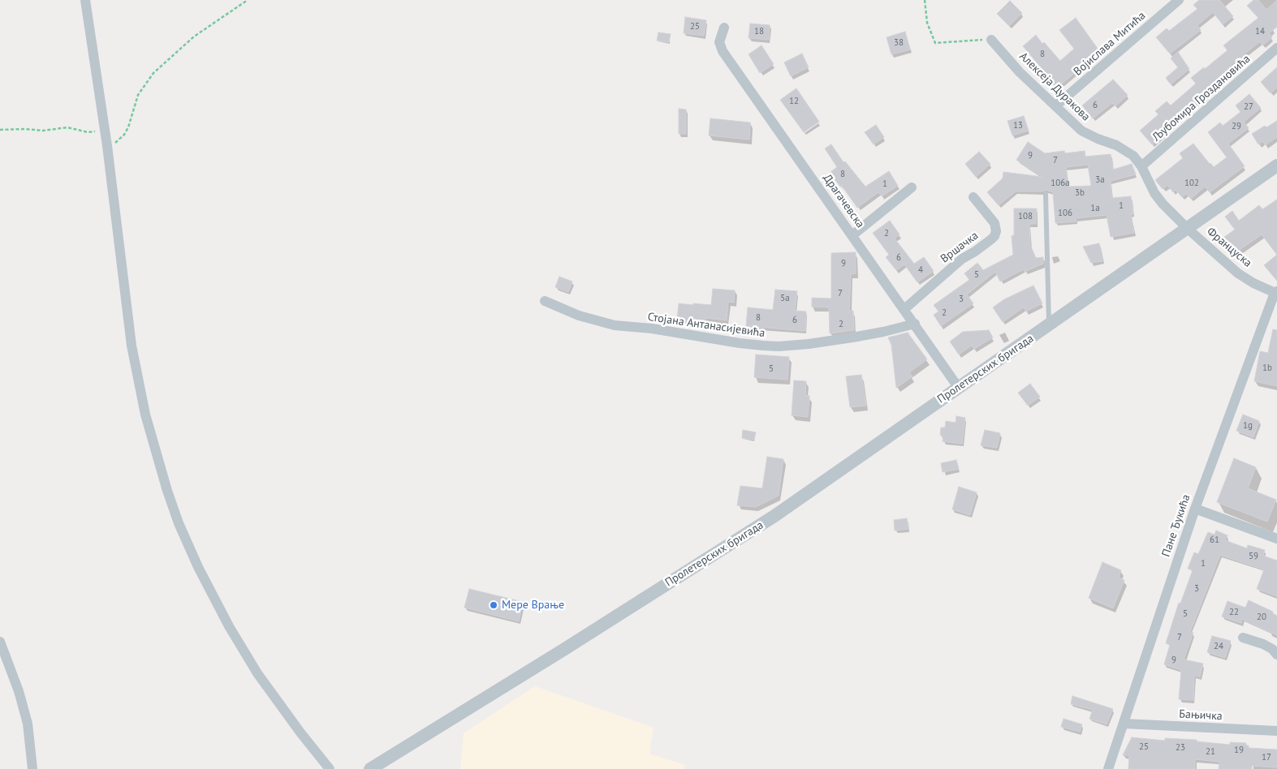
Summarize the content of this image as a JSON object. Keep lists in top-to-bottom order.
{
  "streets": {
    "street": [
      "Војислава Митића",
      "Алексеја Дуракова",
      "Љубомира Гроздановића",
      "Драгачевска",
      "Вршачка",
      "Француска",
      "Стојана Антанасијевића",
      "Пролетерских бригада",
      "Пане Ђукића",
      "Бањичка"
    ]
  },
  "crossings": [
    ["Војислава Митића", "Алексеја Дуракова"],
    ["Алексеја Дуракова", "Љубомира Гроздановића"],
    ["Алексеја Дуракова", "Француска"],
    ["Алексеја Дуракова", "Пролетерских бригада"],
    ["Драгачевска", "Вршачка"],
    ["Драгачевска", "Стојана Антанасијевића"],
    ["Драгачевска", "Пролетерских бригада"],
    ["Француска", "Пролетерских бригада"],
    ["Француска", "Пане Ђукића"],
    ["Пане Ђукића", "Бањичка"]
  ],
  "places": ["Мере Врање"],
  "house_numbers": [
    "25",
    "18",
    "14",
    "38",
    "8",
    "12",
    "6",
    "27",
    "13",
    "29",
    "9",
    "7",
    "8",
    "3a",
    "106a",
    "102",
    "1",
    "3b",
    "1",
    "1a",
    "106",
    "108",
    "2",
    "6",
    "9",
    "4",
    "5",
    "7",
    "5a",
    "3",
    "2",
    "8",
    "6",
    "2",
    "1b",
    "5",
    "1g",
    "61",
    "59",
    "1",
    "3",
    "22",
    "5",
    "20",
    "7",
    "24",
    "9",
    "25",
    "23",
    "19",
    "21",
    "17"
  ]
}
